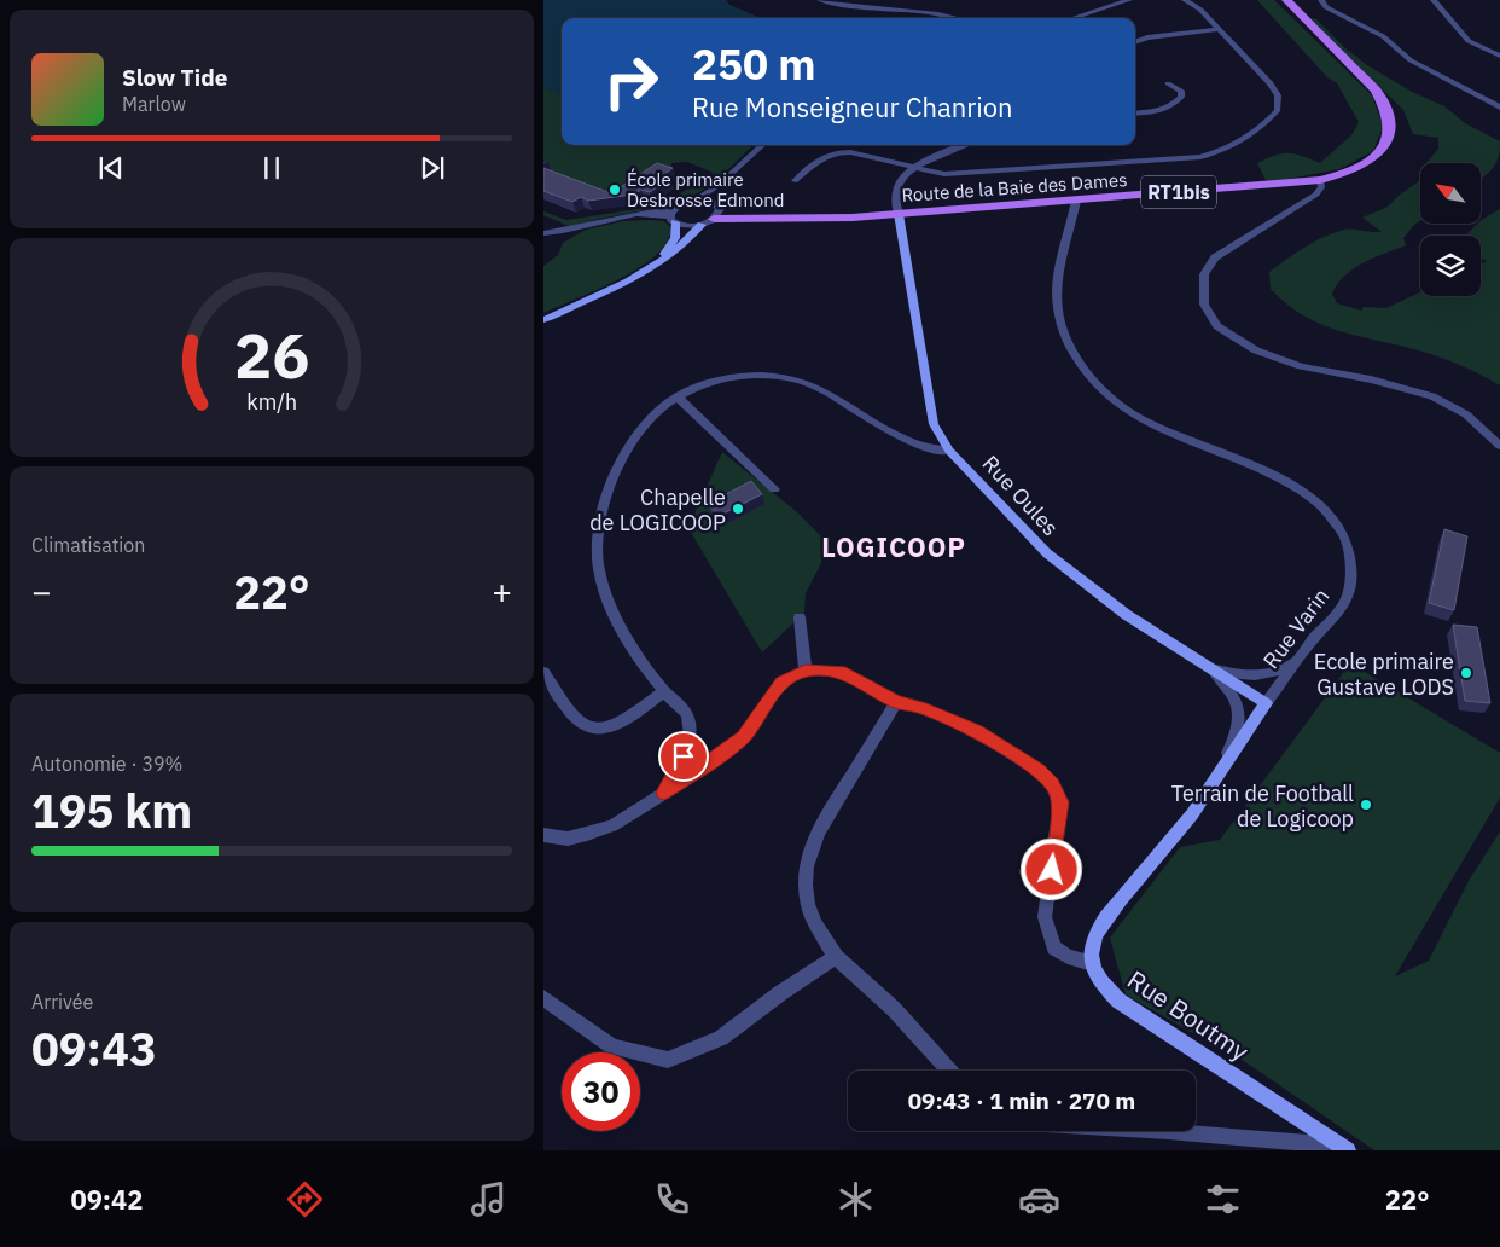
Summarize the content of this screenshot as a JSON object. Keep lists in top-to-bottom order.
{
  "streets": {
    "main road": ["Route de la Baie des Dames", "RT1bis"],
    "street": ["Rue Oules", "Rue Varin", "Rue Boutmy"]
  },
  "crossings": [
    ["Route de la Baie des Dames", "Rue Oules"],
    ["Route de la Baie des Dames", "Rue Varin"],
    ["Rue Oules", "Rue Varin"],
    ["Rue Varin", "Rue Boutmy"]
  ],
  "districts": ["LOGICOOP"],
  "places": [
    "École primaire Desbrosse Edmond",
    "Chapelle de LOGICOOP",
    "Ecole primaire Gustave LODS",
    "Terrain de Football de Logicoop"
  ],
  "north": "top left",
  "page": {
    "turn": ["250 m", "Rue Monseigneur Chanrion"],
    "song": ["Slow Tide", "Marlow"],
    "tile": [
      "Climatisation",
      ["Autonomie · 39%", "195 km"],
      ["Arrivée", "09:43"]
    ],
    "heat": ["−", "22°", "+"],
    "limit": "30",
    "trip": "09:43 · 1 min · 270 m",
    "tabs": ["09:42", "22°"],
    "gauge": ["26", "km/h"]
  }
}
